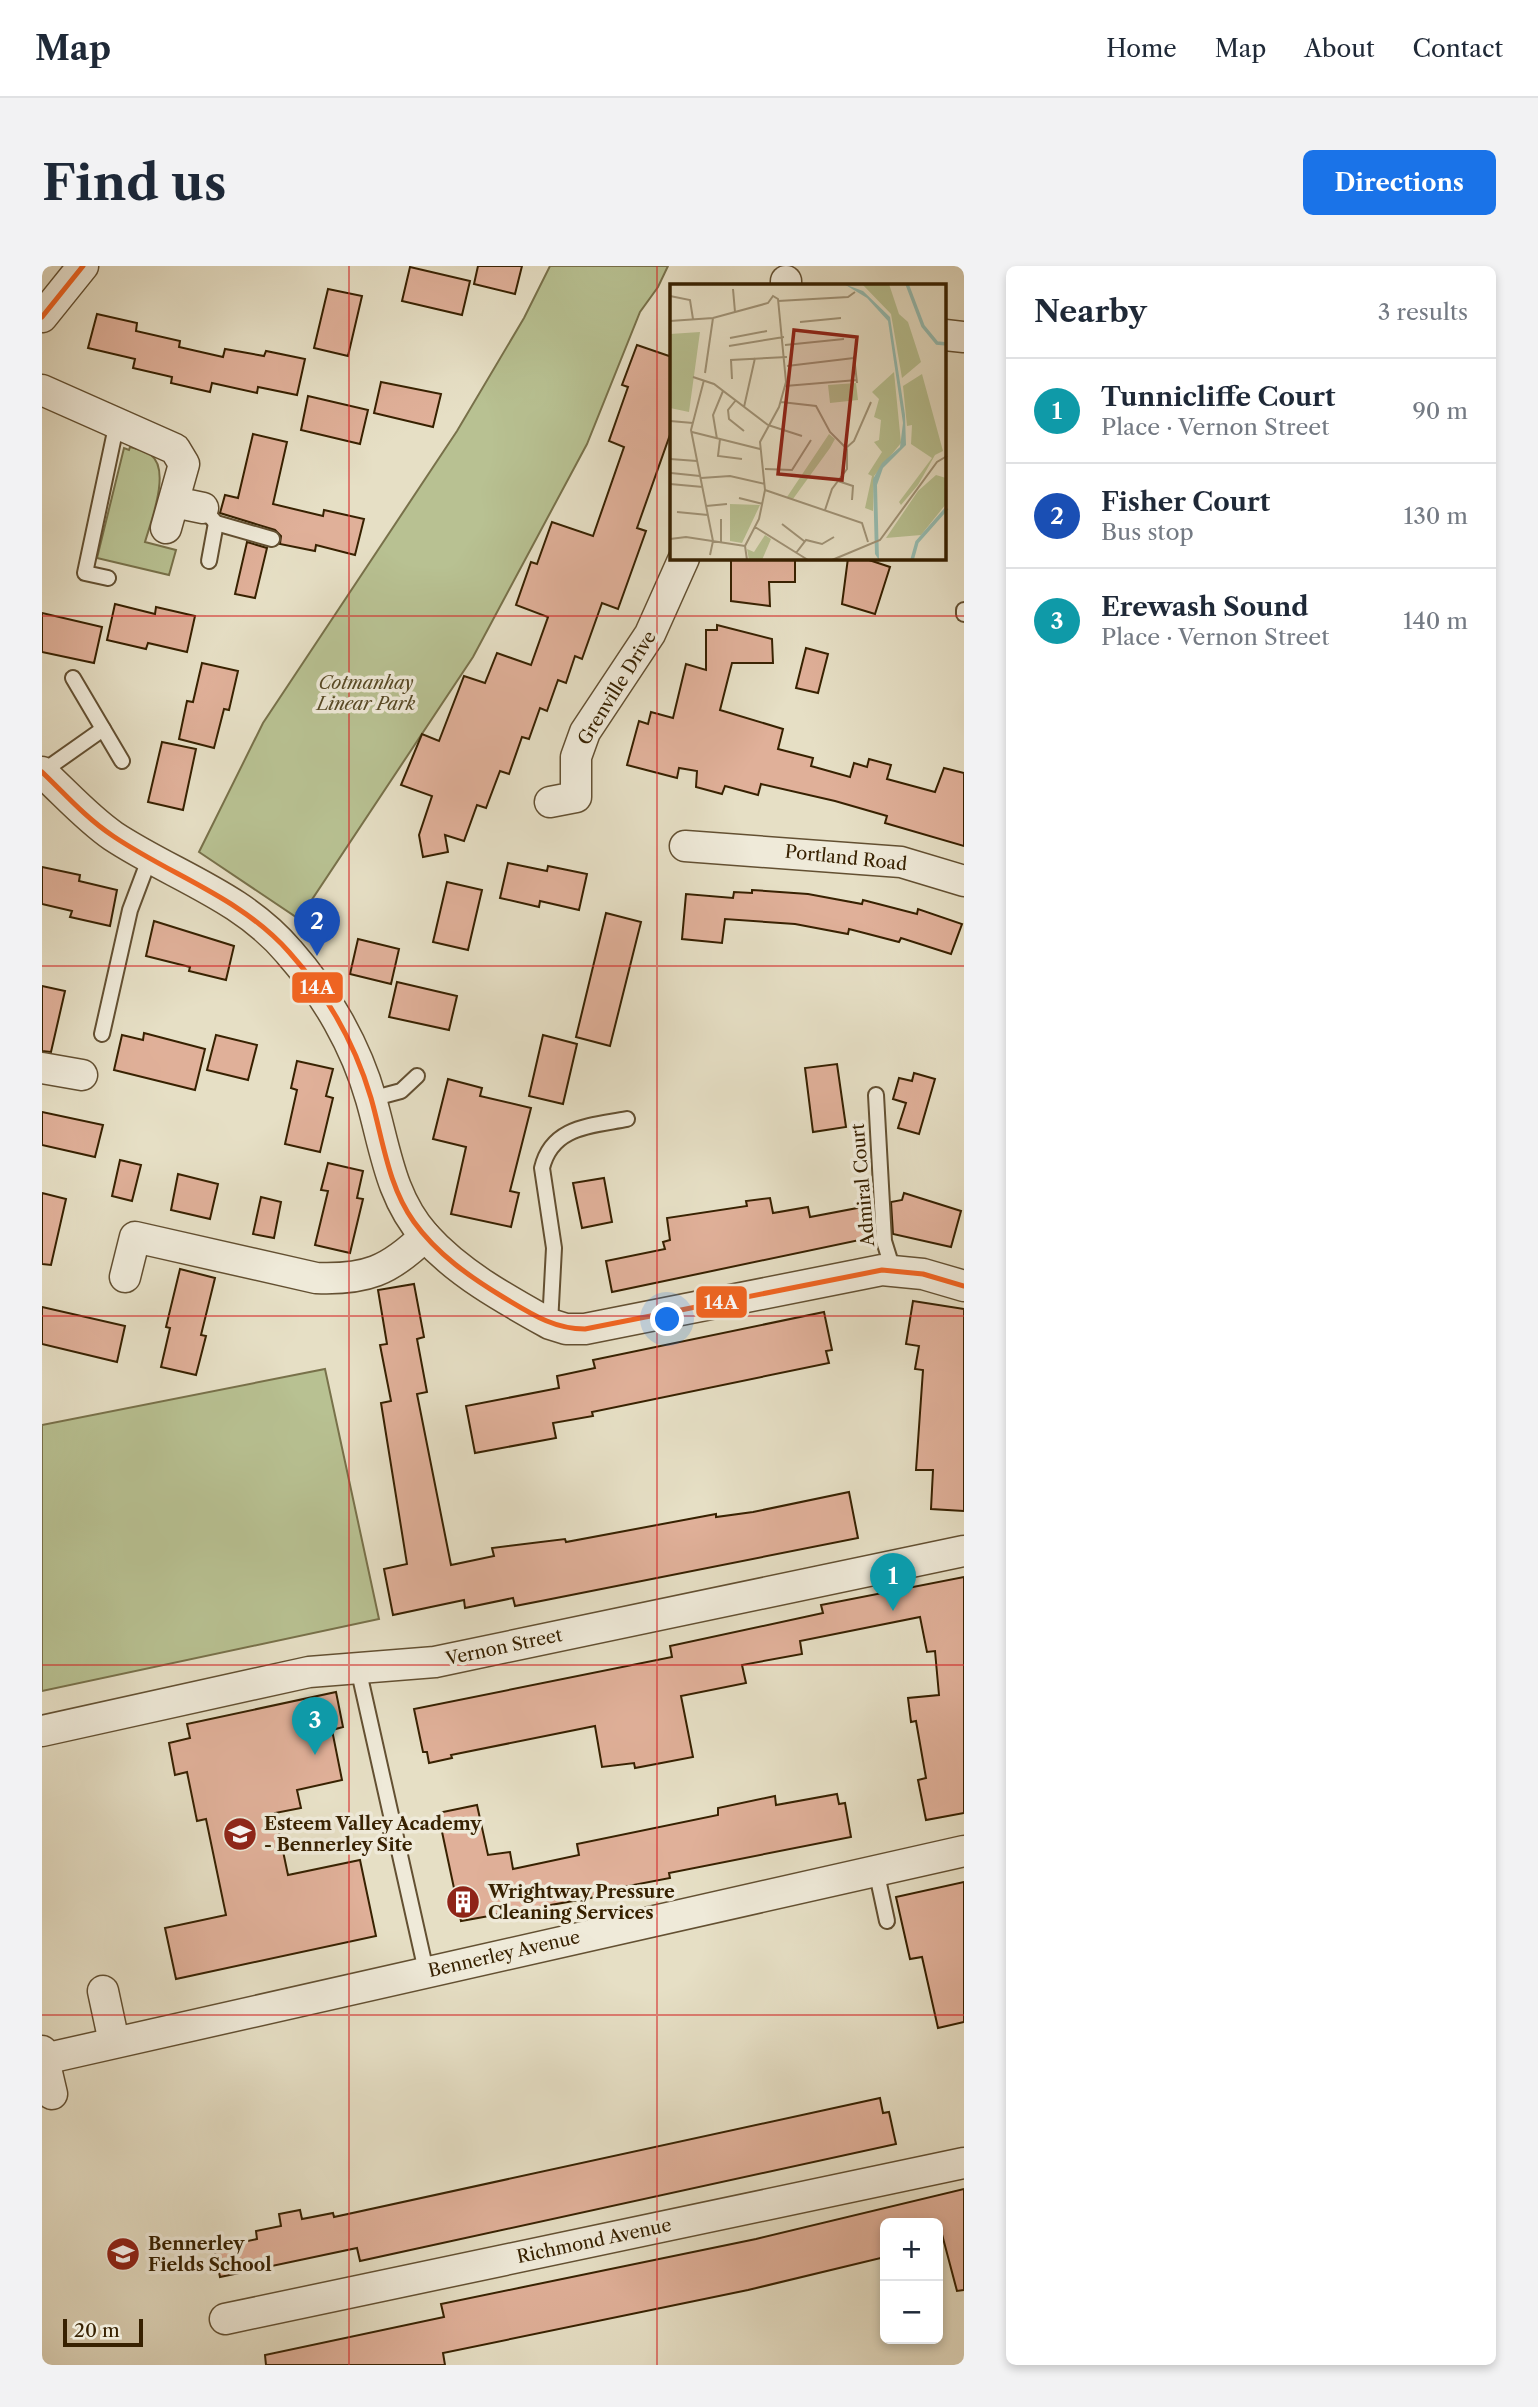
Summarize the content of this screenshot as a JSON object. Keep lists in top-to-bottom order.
{
  "streets": {
    "street": [
      "Grenville Drive",
      "Portland Road",
      "Vernon Street",
      "Bennerley Avenue",
      "Richmond Avenue"
    ],
    "lane": ["Admiral Court"]
  },
  "parks": ["Cotmanhay Linear Park"],
  "places": {
    "school or university": ["Esteem Valley Academy - Bennerley Site", "Bennerley Fields School"],
    "building": ["Wrightway Pressure Cleaning Services"]
  },
  "lines": ["transit line 14A"],
  "scale_bar": "20 m",
  "page": {
    "header": "Map",
    "nav": [
      "Home",
      "Map",
      "About",
      "Contact"
    ],
    "buttons": "Directions",
    "title": "Find us",
    "heading": ["Nearby", "3 results"],
    "list": [
      {
        "mark": "1",
        "name": "Tunnicliffe Court",
        "note": "Place · Vernon Street",
        "value": "90 m"
      },
      {
        "mark": "2",
        "name": "Fisher Court",
        "note": "Bus stop",
        "value": "130 m"
      },
      {
        "mark": "3",
        "name": "Erewash Sound",
        "note": "Place · Vernon Street",
        "value": "140 m"
      }
    ],
    "pins": ["2", "1", "3"],
    "map_buttons": ["+", "−"],
    "scale": "20 m"
  }
}
